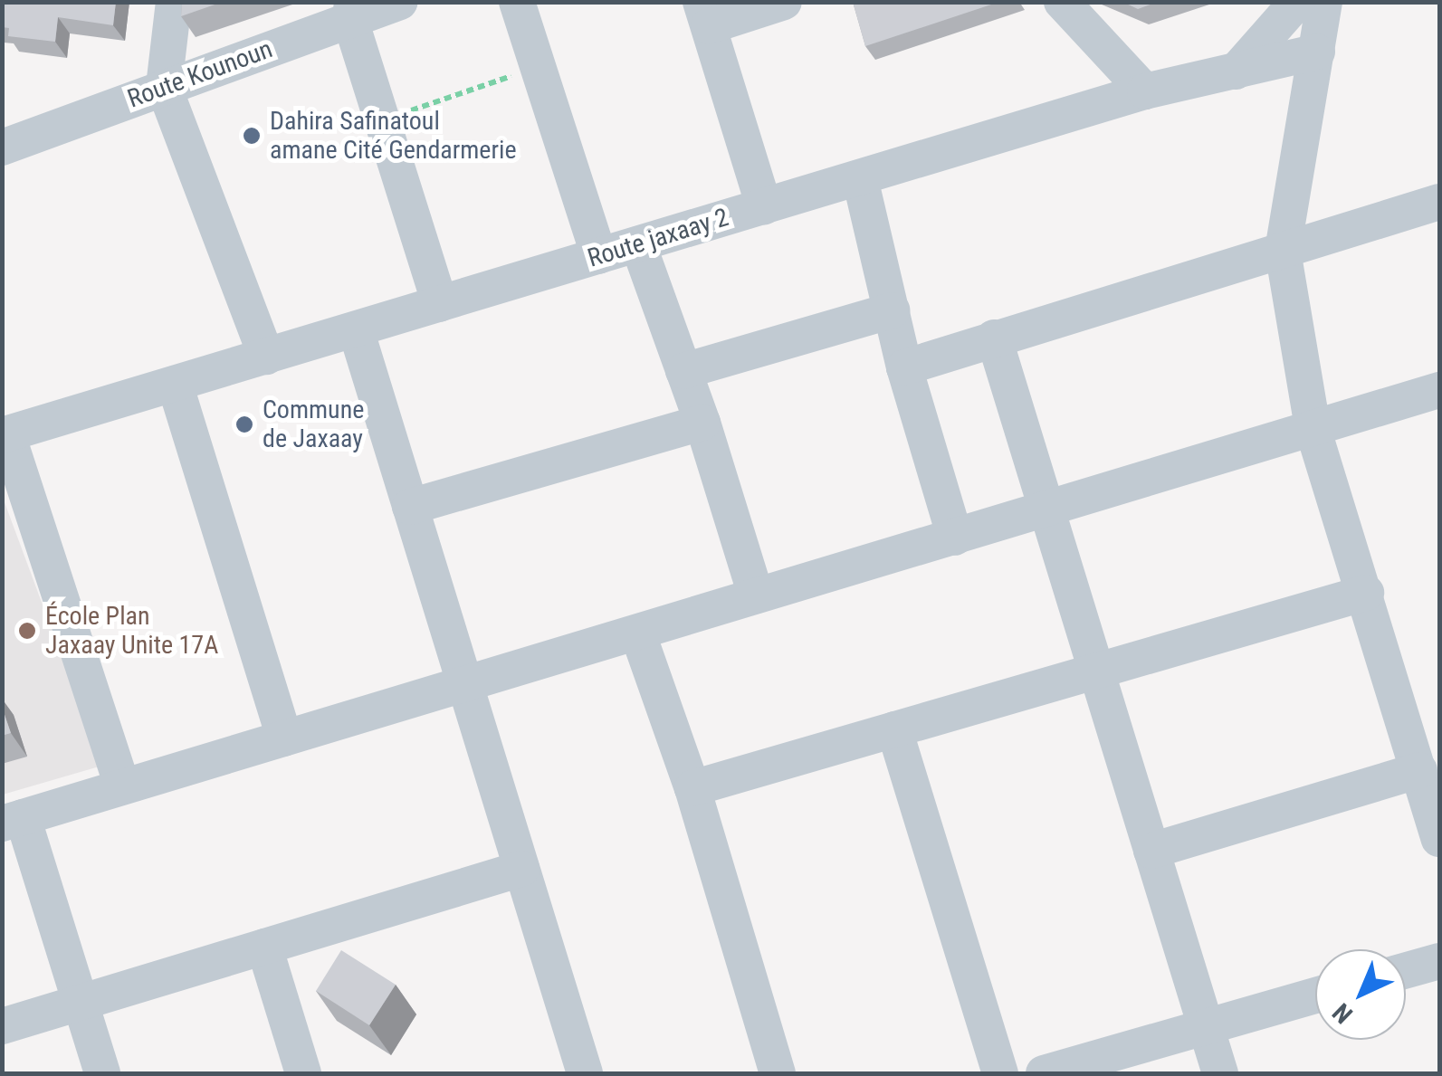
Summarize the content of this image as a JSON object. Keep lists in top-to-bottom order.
{
  "streets": {
    "street": ["Route Kounoun", "Route jaxaay 2"]
  },
  "places": ["Dahira Safinatoul amane Cité Gendarmerie", "Commune de Jaxaay", "École Plan Jaxaay Unite 17A"],
  "north": "bottom left"
}
